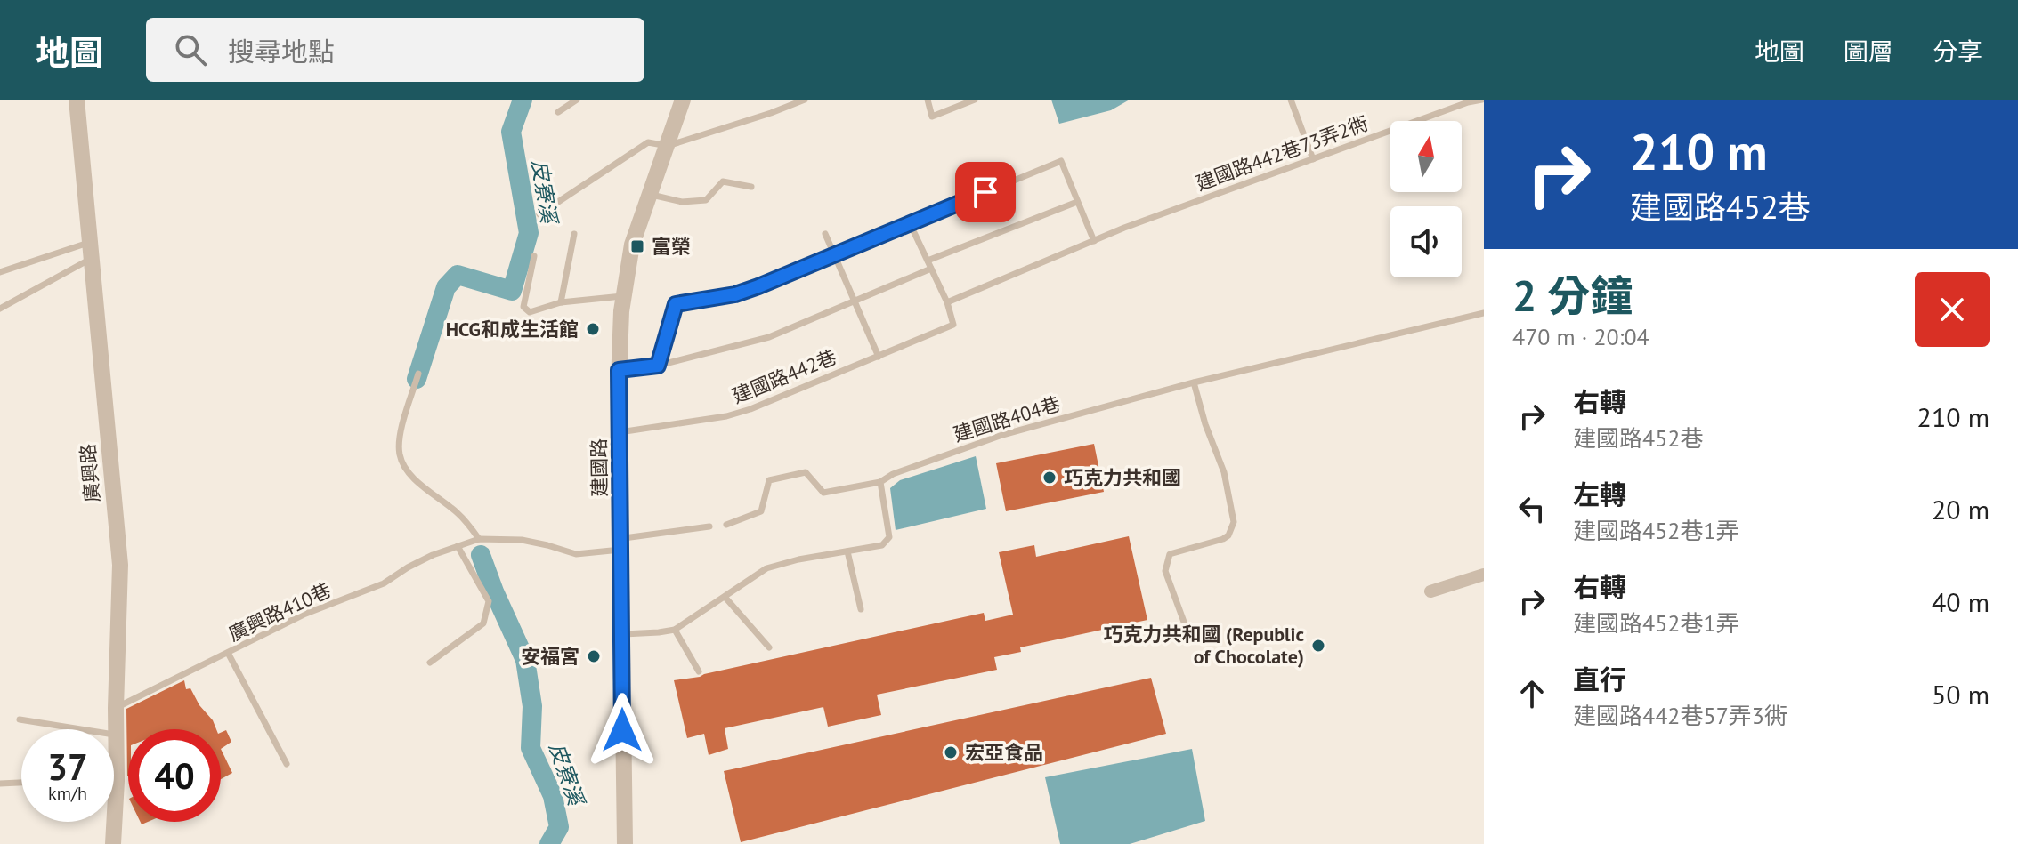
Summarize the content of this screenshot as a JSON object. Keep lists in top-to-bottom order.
{
  "streets": {
    "street": ["建國路", "廣興路"],
    "lane": [
      "建國路442巷73弄2衖",
      "建國路442巷",
      "建國路404巷",
      "廣興路410巷"
    ]
  },
  "crossings": [
    ["建國路442巷73弄2衖", "建國路442巷"],
    ["建國路442巷", "建國路"],
    ["建國路", "廣興路410巷"],
    ["廣興路", "廣興路410巷"]
  ],
  "water": ["皮寮溪"],
  "places": {
    "transit": ["富榮"],
    "other": [
      "HCG和成生活館",
      "巧克力共和國",
      "巧克力共和國 (Republic of Chocolate)",
      "安福宮",
      "宏亞食品"
    ]
  },
  "north": "top",
  "page": {
    "header": "地圖",
    "search": "搜尋地點",
    "nav": ["地圖", "圖層", "分享"],
    "turn": ["210 m", "建國路452巷"],
    "heading": ["2 分鐘", "470 m · 20:04"],
    "list": [
      {
        "name": "右轉",
        "note": "建國路452巷",
        "value": "210 m"
      },
      {
        "name": "左轉",
        "note": "建國路452巷1弄",
        "value": "20 m"
      },
      {
        "name": "右轉",
        "note": "建國路452巷1弄",
        "value": "40 m"
      },
      {
        "name": "直行",
        "note": "建國路442巷57弄3衖",
        "value": "50 m"
      }
    ],
    "speed": "37 km/h",
    "limit": "40"
  }
}
